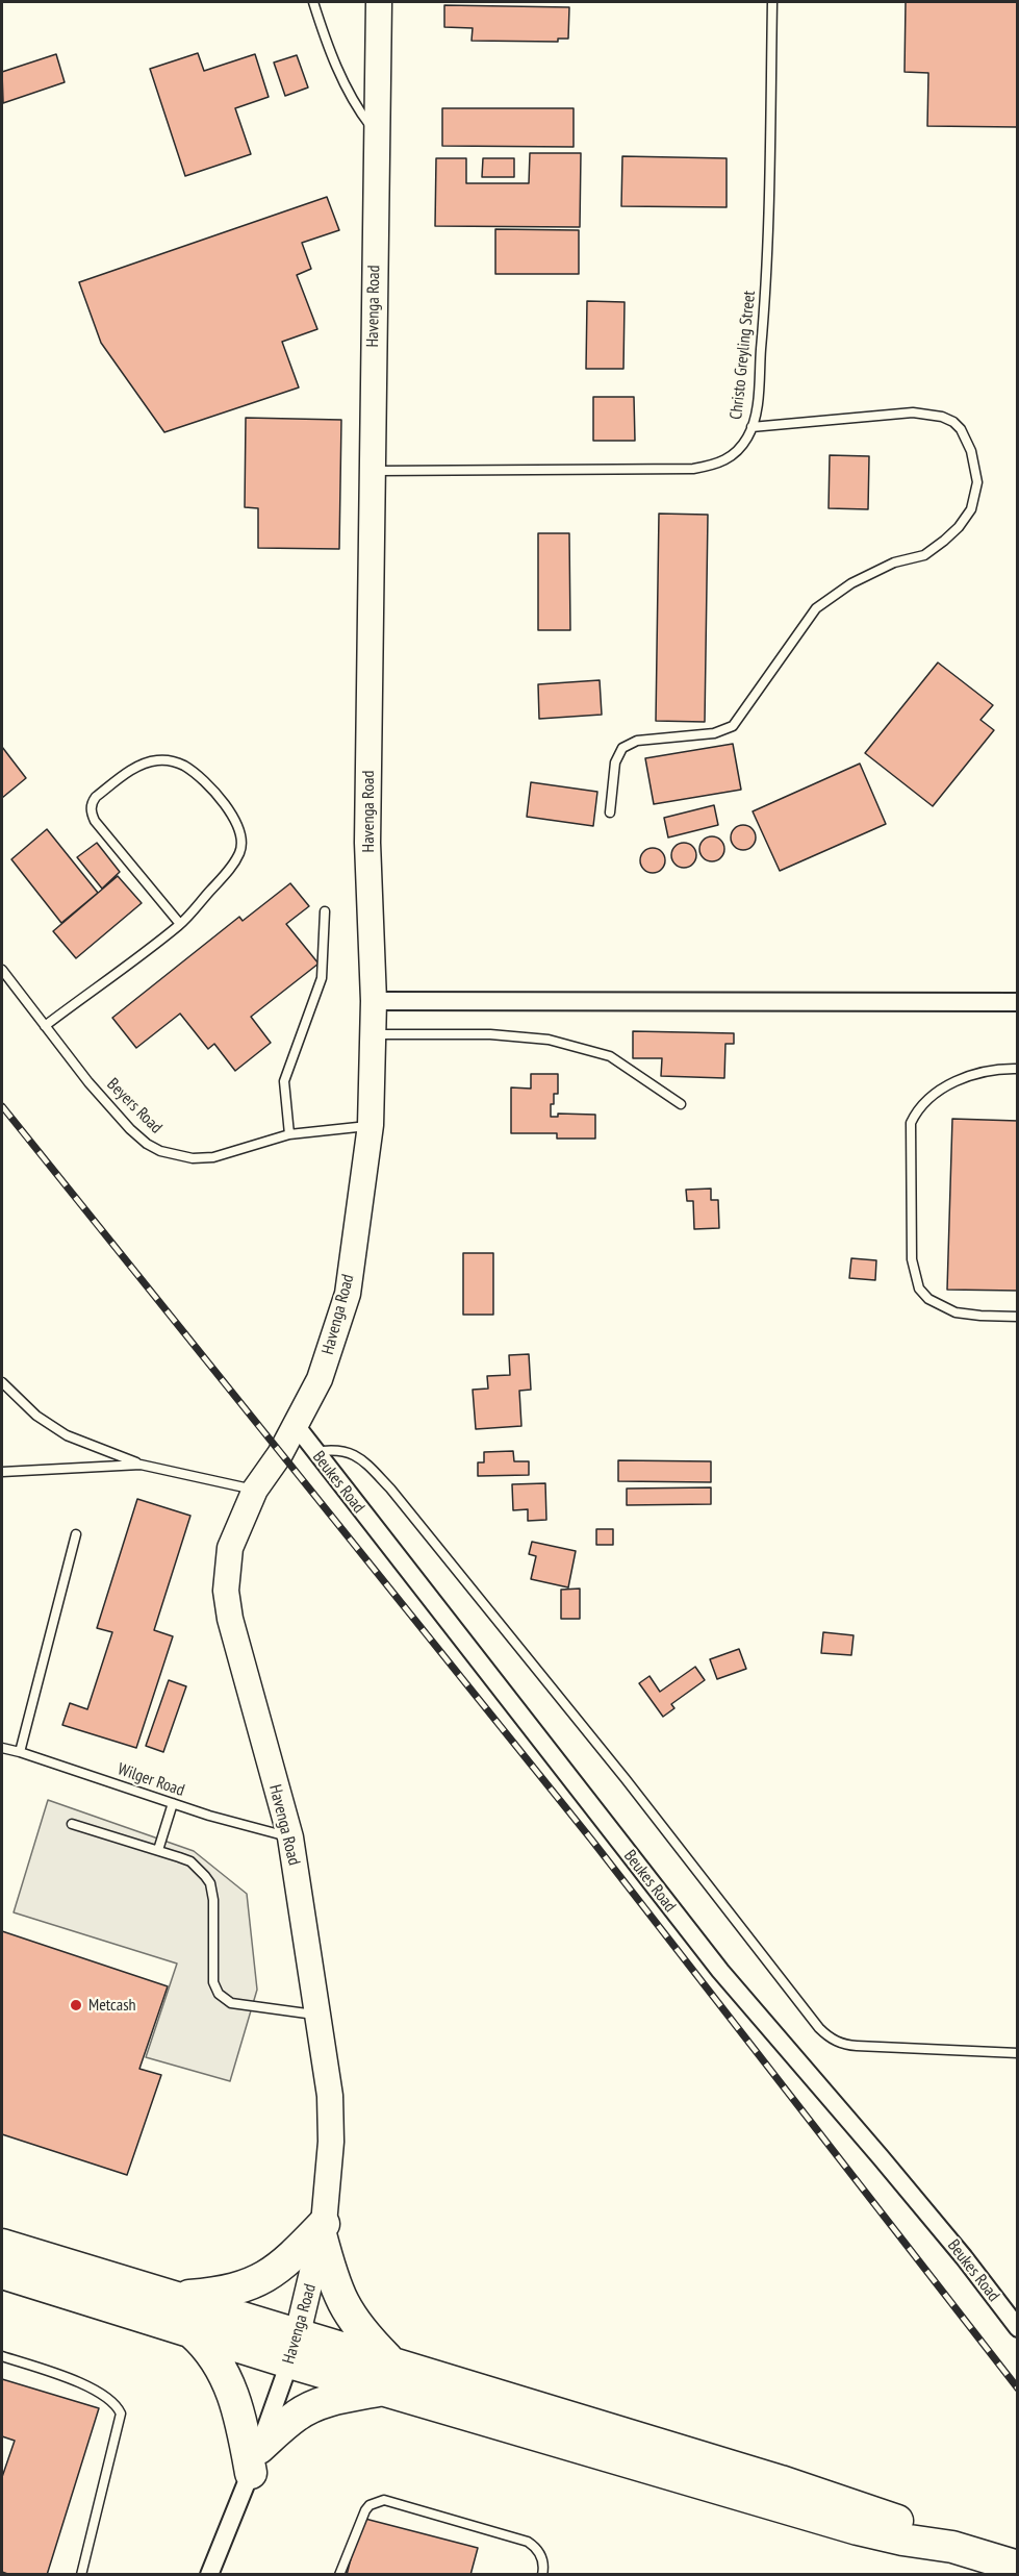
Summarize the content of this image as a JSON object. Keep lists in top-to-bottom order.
{
  "streets": {
    "street": ["Havenga Road", "Beukes Road"],
    "lane": ["Christo Greyling Street", "Beyers Road", "Wilger Road"]
  },
  "crossings": [
    ["Havenga Road", "Christo Greyling Street"],
    ["Havenga Road", "Beyers Road"],
    ["Havenga Road", "Beukes Road"],
    ["Havenga Road", "Wilger Road"]
  ],
  "places": ["Metcash"]
}
